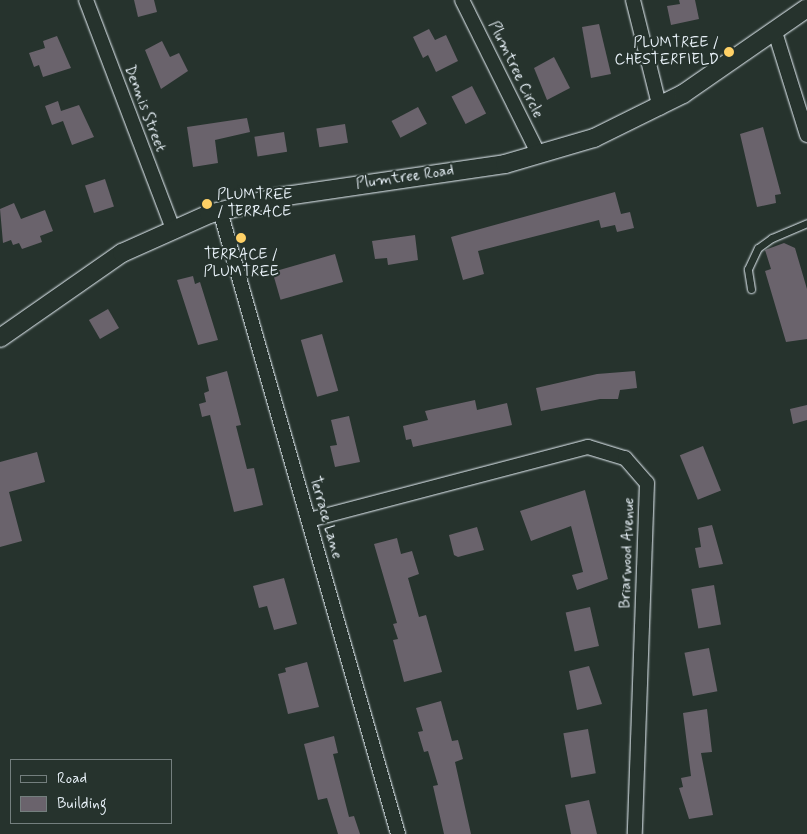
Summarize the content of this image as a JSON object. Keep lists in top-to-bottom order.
{
  "streets": {
    "street": [
      "Plumtree Circle",
      "Dennis Street",
      "Plumtree Road",
      "Terrace Lane",
      "Briarwood Avenue"
    ]
  },
  "crossings": [
    ["Plumtree Circle", "Plumtree Road"],
    ["Dennis Street", "Plumtree Road"],
    ["Plumtree Road", "Terrace Lane"],
    ["Terrace Lane", "Briarwood Avenue"]
  ],
  "places": ["PLUMTREE / CHESTERFIELD", "PLUMTREE / TERRACE", "TERRACE / PLUMTREE"],
  "legend": ["Road", "Building"]
}
